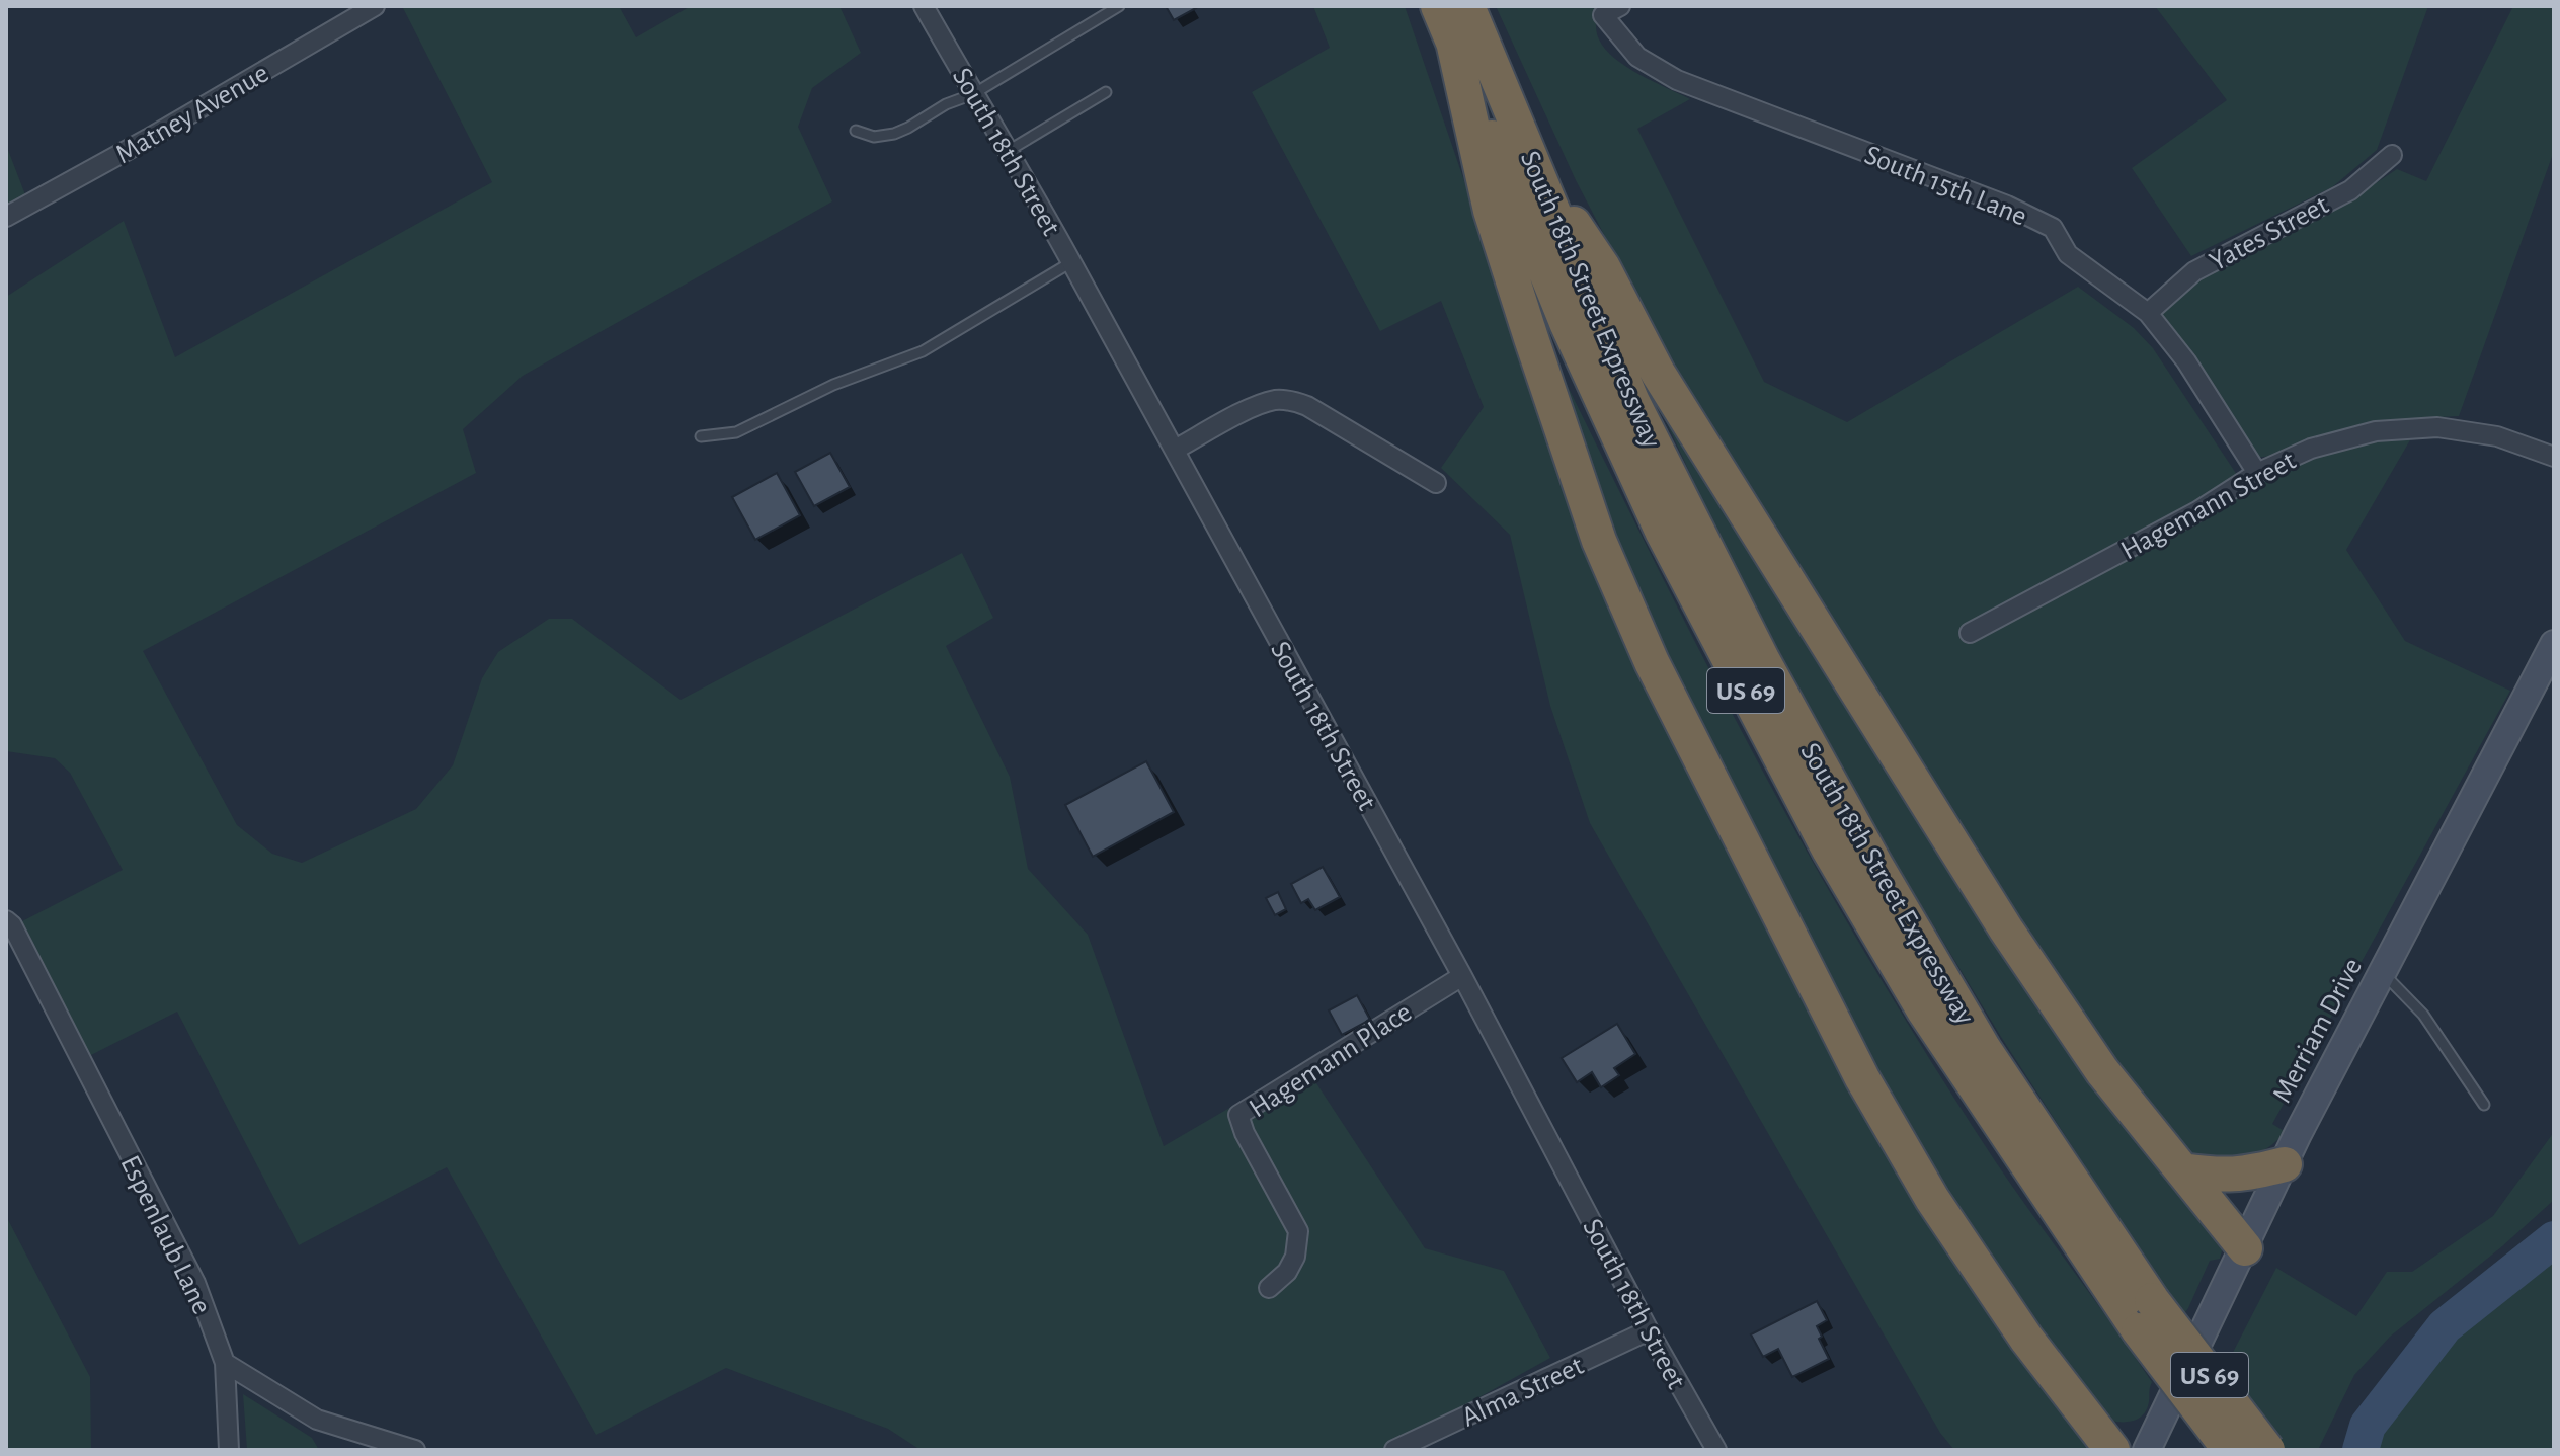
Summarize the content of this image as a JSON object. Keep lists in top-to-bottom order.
{
  "streets": {
    "highway": ["South 18th Street Expressway", "US 69"],
    "main road": ["Merriam Drive"],
    "street": [
      "Matney Avenue",
      "South 18th Street",
      "South 15th Lane",
      "Yates Street",
      "Hagemann Street",
      "Hagemann Place",
      "Espenlaub Lane",
      "Alma Street"
    ]
  },
  "crossings": [
    ["South 18th Street", "Hagemann Place"],
    ["South 18th Street", "Alma Street"],
    ["South 15th Lane", "Yates Street"],
    ["South 15th Lane", "Hagemann Street"]
  ]
}
